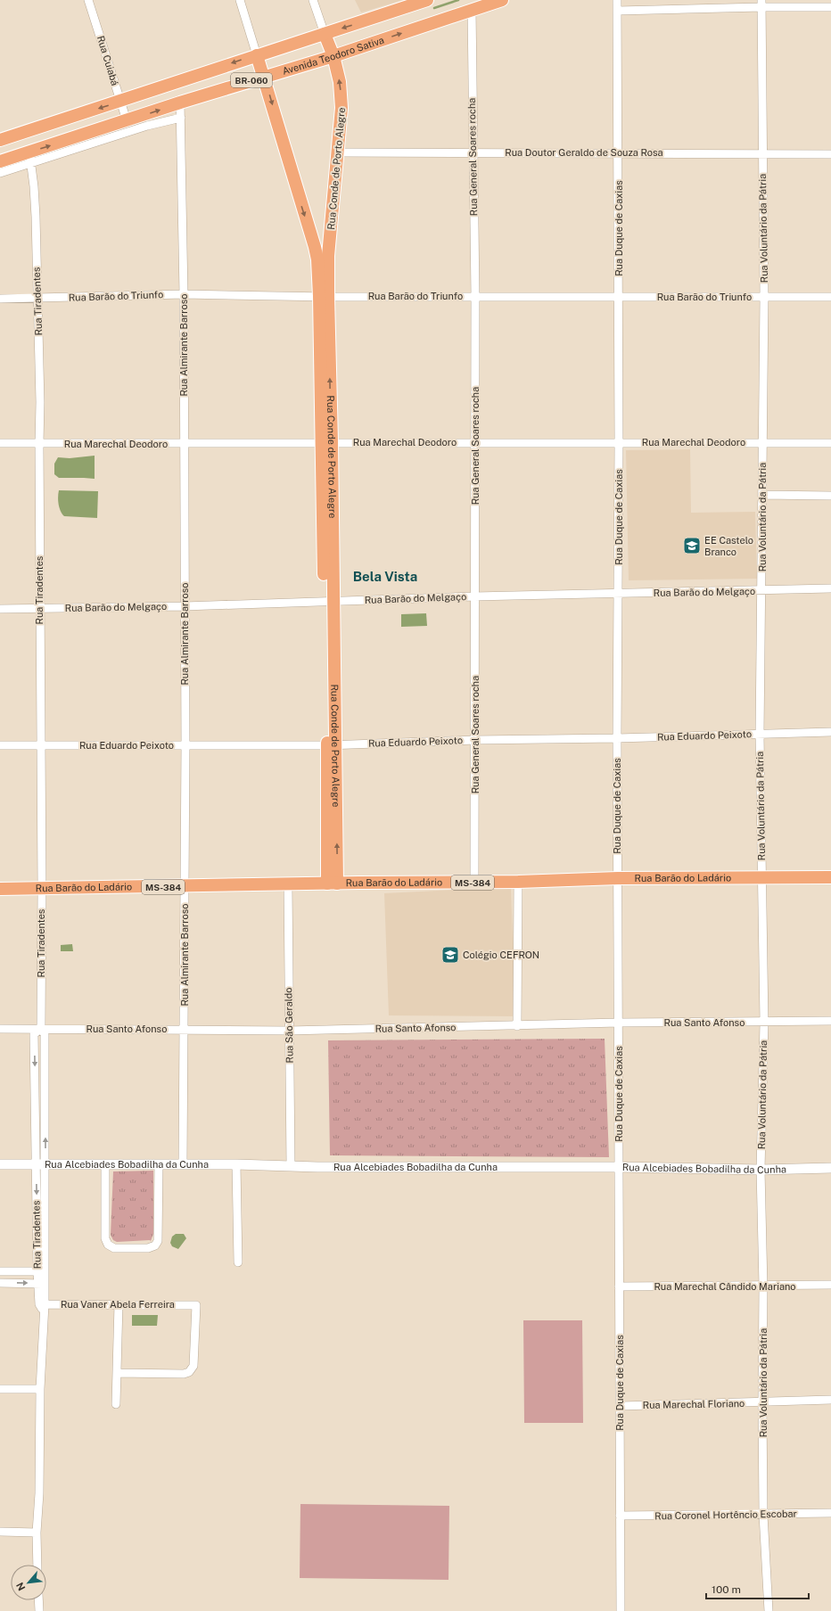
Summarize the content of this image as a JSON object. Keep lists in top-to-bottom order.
{
  "streets": {
    "main road": [
      "Avenida Teodoro Sativa",
      "BR-060",
      "Rua Conde de Porto Alegre",
      "Rua Barão do Ladário",
      "MS-384"
    ],
    "street": [
      "Rua Cuiabá",
      "Rua Doutor Geraldo de Souza Rosa",
      "Rua General Soares rocha",
      "Rua Duque de Caxias",
      "Rua Voluntário da Pátria",
      "Rua Barão do Triunfo",
      "Rua Tiradentes",
      "Rua Almirante Barroso",
      "Rua Marechal Deodoro",
      "Rua Barão do Melgaço",
      "Rua Eduardo Peixoto",
      "Rua Santo Afonso",
      "Rua São Geraldo",
      "Rua Alcebiades Bobadilha da Cunha",
      "Rua Marechal Cândido Mariano",
      "Rua Vaner Abela Ferreira",
      "Rua Marechal Floriano",
      "Rua Coronel Hortêncio Escobar"
    ]
  },
  "crossings": [
    ["Avenida Teodoro Sativa", "Rua Cuiabá"],
    ["Avenida Teodoro Sativa", "Rua General Soares rocha"],
    ["Avenida Teodoro Sativa", "Rua Conde de Porto Alegre"],
    ["Avenida Teodoro Sativa", "Rua Tiradentes"],
    ["Avenida Teodoro Sativa", "Rua Almirante Barroso"],
    ["Rua Cuiabá", "BR-060"],
    ["BR-060", "Rua Conde de Porto Alegre"],
    ["Rua Doutor Geraldo de Souza Rosa", "Rua General Soares rocha"],
    ["Rua Doutor Geraldo de Souza Rosa", "Rua Conde de Porto Alegre"],
    ["Rua Doutor Geraldo de Souza Rosa", "Rua Duque de Caxias"],
    ["Rua Doutor Geraldo de Souza Rosa", "Rua Voluntário da Pátria"],
    ["Rua General Soares rocha", "Rua Barão do Triunfo"],
    ["Rua General Soares rocha", "Rua Marechal Deodoro"],
    ["Rua General Soares rocha", "Rua Barão do Melgaço"],
    ["Rua General Soares rocha", "Rua Eduardo Peixoto"],
    ["Rua General Soares rocha", "Rua Barão do Ladário"],
    ["Rua Conde de Porto Alegre", "Rua Barão do Triunfo"],
    ["Rua Conde de Porto Alegre", "Rua Marechal Deodoro"],
    ["Rua Conde de Porto Alegre", "Rua Barão do Melgaço"],
    ["Rua Conde de Porto Alegre", "Rua Eduardo Peixoto"],
    ["Rua Conde de Porto Alegre", "Rua Barão do Ladário"],
    ["Rua Duque de Caxias", "Rua Barão do Triunfo"],
    ["Rua Duque de Caxias", "Rua Marechal Deodoro"],
    ["Rua Duque de Caxias", "Rua Barão do Melgaço"],
    ["Rua Duque de Caxias", "Rua Eduardo Peixoto"],
    ["Rua Duque de Caxias", "Rua Barão do Ladário"],
    ["Rua Duque de Caxias", "Rua Santo Afonso"],
    ["Rua Duque de Caxias", "Rua Alcebiades Bobadilha da Cunha"],
    ["Rua Duque de Caxias", "Rua Marechal Cândido Mariano"],
    ["Rua Duque de Caxias", "Rua Marechal Floriano"],
    ["Rua Duque de Caxias", "Rua Coronel Hortêncio Escobar"],
    ["Rua Voluntário da Pátria", "Rua Barão do Triunfo"],
    ["Rua Voluntário da Pátria", "Rua Marechal Deodoro"],
    ["Rua Voluntário da Pátria", "Rua Barão do Melgaço"],
    ["Rua Voluntário da Pátria", "Rua Eduardo Peixoto"],
    ["Rua Voluntário da Pátria", "Rua Barão do Ladário"],
    ["Rua Voluntário da Pátria", "Rua Santo Afonso"],
    ["Rua Voluntário da Pátria", "Rua Alcebiades Bobadilha da Cunha"],
    ["Rua Voluntário da Pátria", "Rua Marechal Cândido Mariano"],
    ["Rua Voluntário da Pátria", "Rua Marechal Floriano"],
    ["Rua Voluntário da Pátria", "Rua Coronel Hortêncio Escobar"],
    ["Rua Barão do Triunfo", "Rua Tiradentes"],
    ["Rua Barão do Triunfo", "Rua Almirante Barroso"],
    ["Rua Tiradentes", "Rua Marechal Deodoro"],
    ["Rua Tiradentes", "Rua Barão do Melgaço"],
    ["Rua Tiradentes", "Rua Eduardo Peixoto"],
    ["Rua Tiradentes", "Rua Barão do Ladário"],
    ["Rua Tiradentes", "Rua Santo Afonso"],
    ["Rua Tiradentes", "Rua Alcebiades Bobadilha da Cunha"],
    ["Rua Tiradentes", "Rua Vaner Abela Ferreira"],
    ["Rua Almirante Barroso", "Rua Marechal Deodoro"],
    ["Rua Almirante Barroso", "Rua Barão do Melgaço"],
    ["Rua Almirante Barroso", "Rua Eduardo Peixoto"],
    ["Rua Almirante Barroso", "Rua Barão do Ladário"],
    ["Rua Almirante Barroso", "Rua Santo Afonso"],
    ["Rua Almirante Barroso", "Rua Alcebiades Bobadilha da Cunha"],
    ["Rua Barão do Ladário", "Rua São Geraldo"],
    ["Rua Santo Afonso", "Rua São Geraldo"],
    ["Rua São Geraldo", "Rua Alcebiades Bobadilha da Cunha"]
  ],
  "districts": ["Bela Vista"],
  "places": {
    "school or university": ["EE Castelo Branco", "Colégio CEFRON"]
  },
  "scale_bar": "100 m",
  "north": "bottom left"
}
